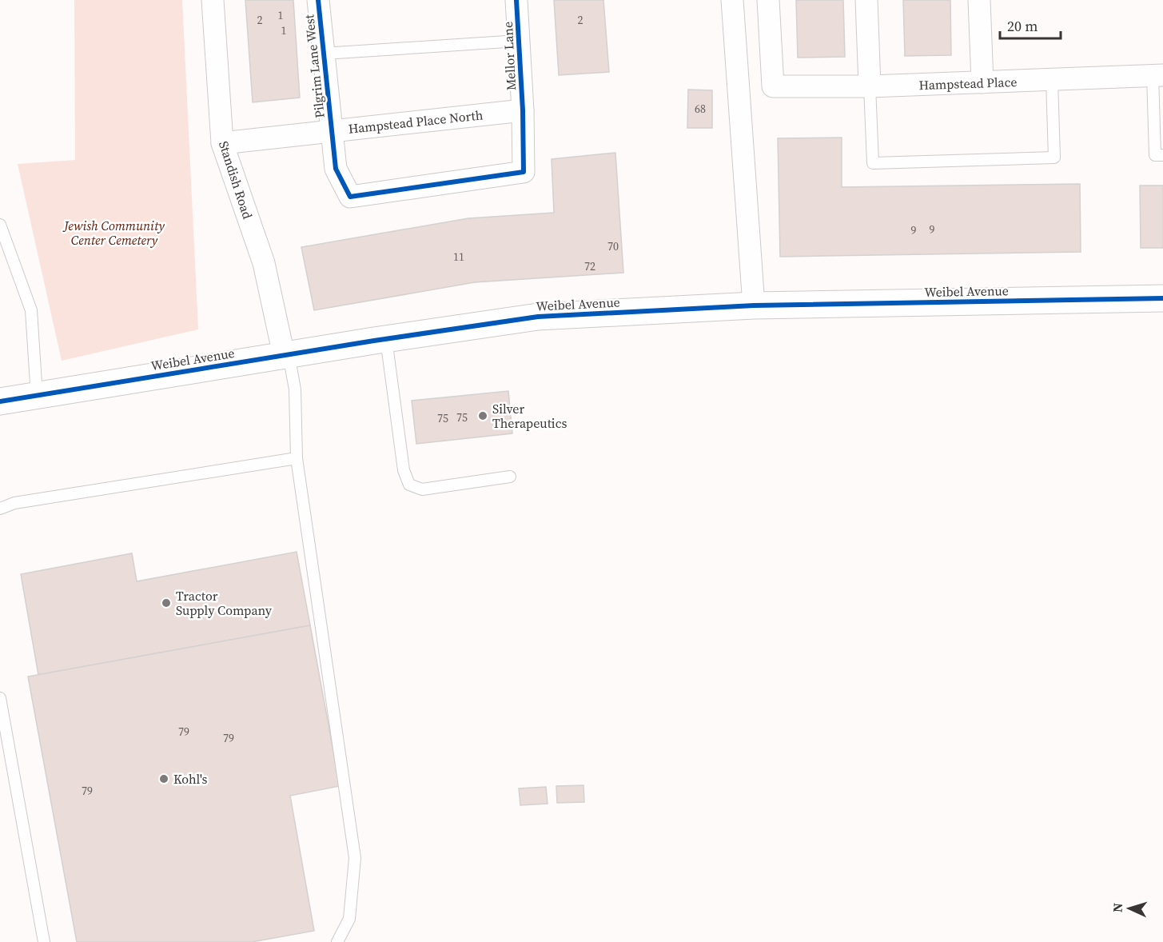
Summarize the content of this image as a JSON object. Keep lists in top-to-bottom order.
{
  "streets": {
    "street": [
      "Mellor Lane",
      "Pilgrim Lane West",
      "Hampstead Place",
      "Hampstead Place North",
      "Standish Road",
      "Weibel Avenue"
    ]
  },
  "crossings": [
    ["Mellor Lane", "Pilgrim Lane West"],
    ["Mellor Lane", "Hampstead Place North"],
    ["Pilgrim Lane West", "Hampstead Place North"],
    ["Hampstead Place North", "Standish Road"],
    ["Standish Road", "Weibel Avenue"]
  ],
  "parks": ["Jewish Community Center Cemetery"],
  "places": ["Silver Therapeutics", "Tractor Supply Company", "Kohl's"],
  "house_numbers": [
    "1",
    "2",
    "2",
    "1",
    "68",
    "9",
    "9",
    "70",
    "11",
    "72",
    "75",
    "75",
    "79",
    "79",
    "79"
  ],
  "scale_bar": "20 m",
  "north": "left"
}
